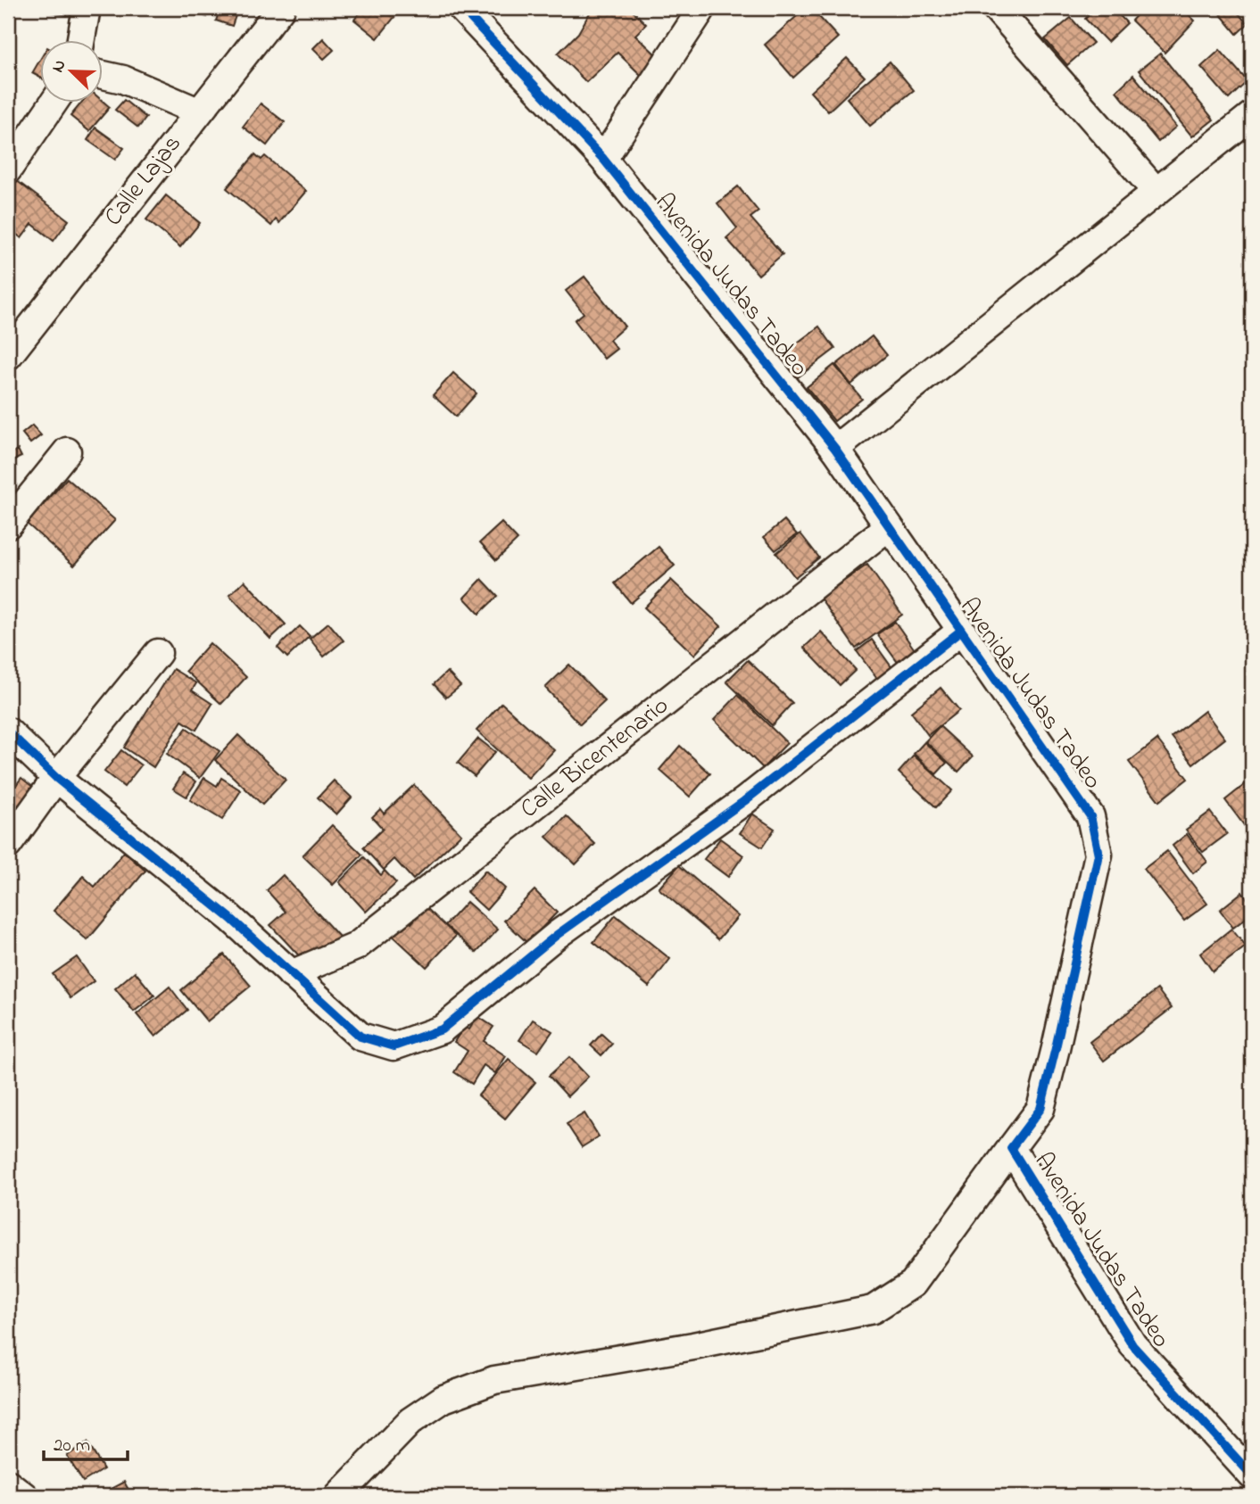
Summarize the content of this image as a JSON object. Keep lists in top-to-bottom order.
{
  "streets": {
    "street": ["Calle Lajas", "Avenida Judas Tadeo", "Calle Bicentenario"]
  },
  "crossings": [
    ["Avenida Judas Tadeo", "Calle Bicentenario"]
  ],
  "scale_bar": "20 m",
  "north": "top left"
}
